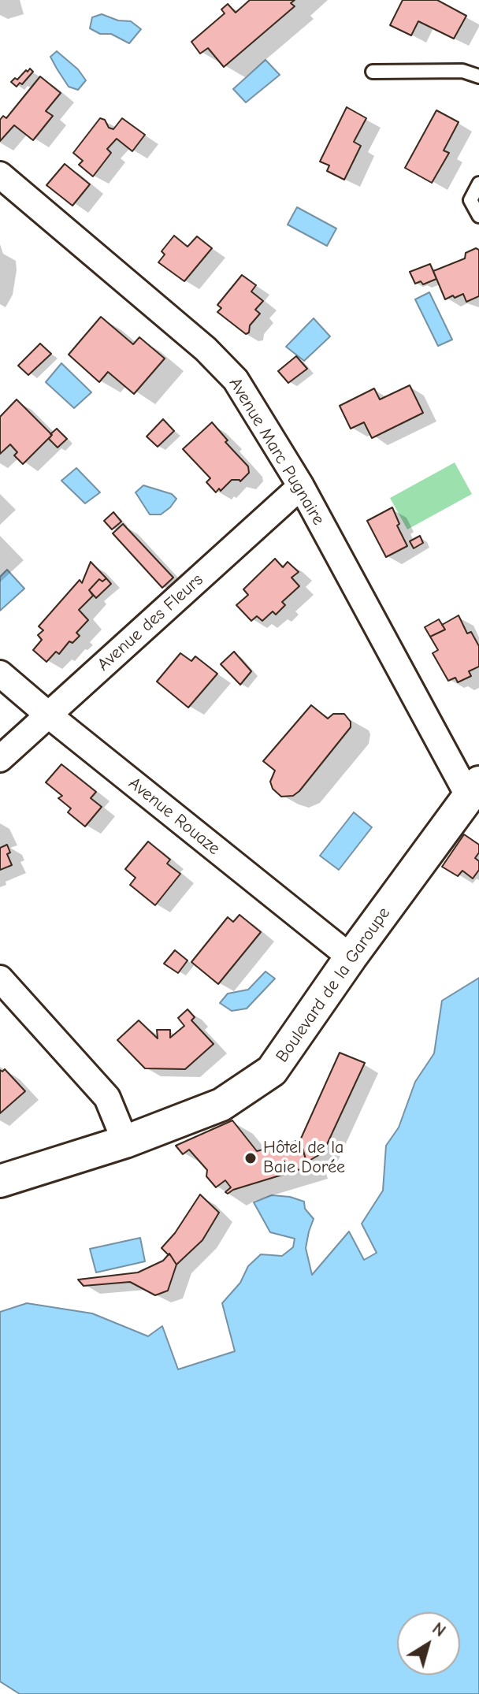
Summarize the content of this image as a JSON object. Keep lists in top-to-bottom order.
{
  "streets": {
    "street": [
      "Avenue Marc Pugnaire",
      "Avenue des Fleurs",
      "Avenue Rouaze",
      "Boulevard de la Garoupe"
    ]
  },
  "crossings": [
    ["Avenue Marc Pugnaire", "Avenue des Fleurs"],
    ["Avenue Marc Pugnaire", "Boulevard de la Garoupe"],
    ["Avenue des Fleurs", "Avenue Rouaze"],
    ["Avenue Rouaze", "Boulevard de la Garoupe"]
  ],
  "places": ["Hôtel de la Baie Dorée"],
  "north": "top right"
}
